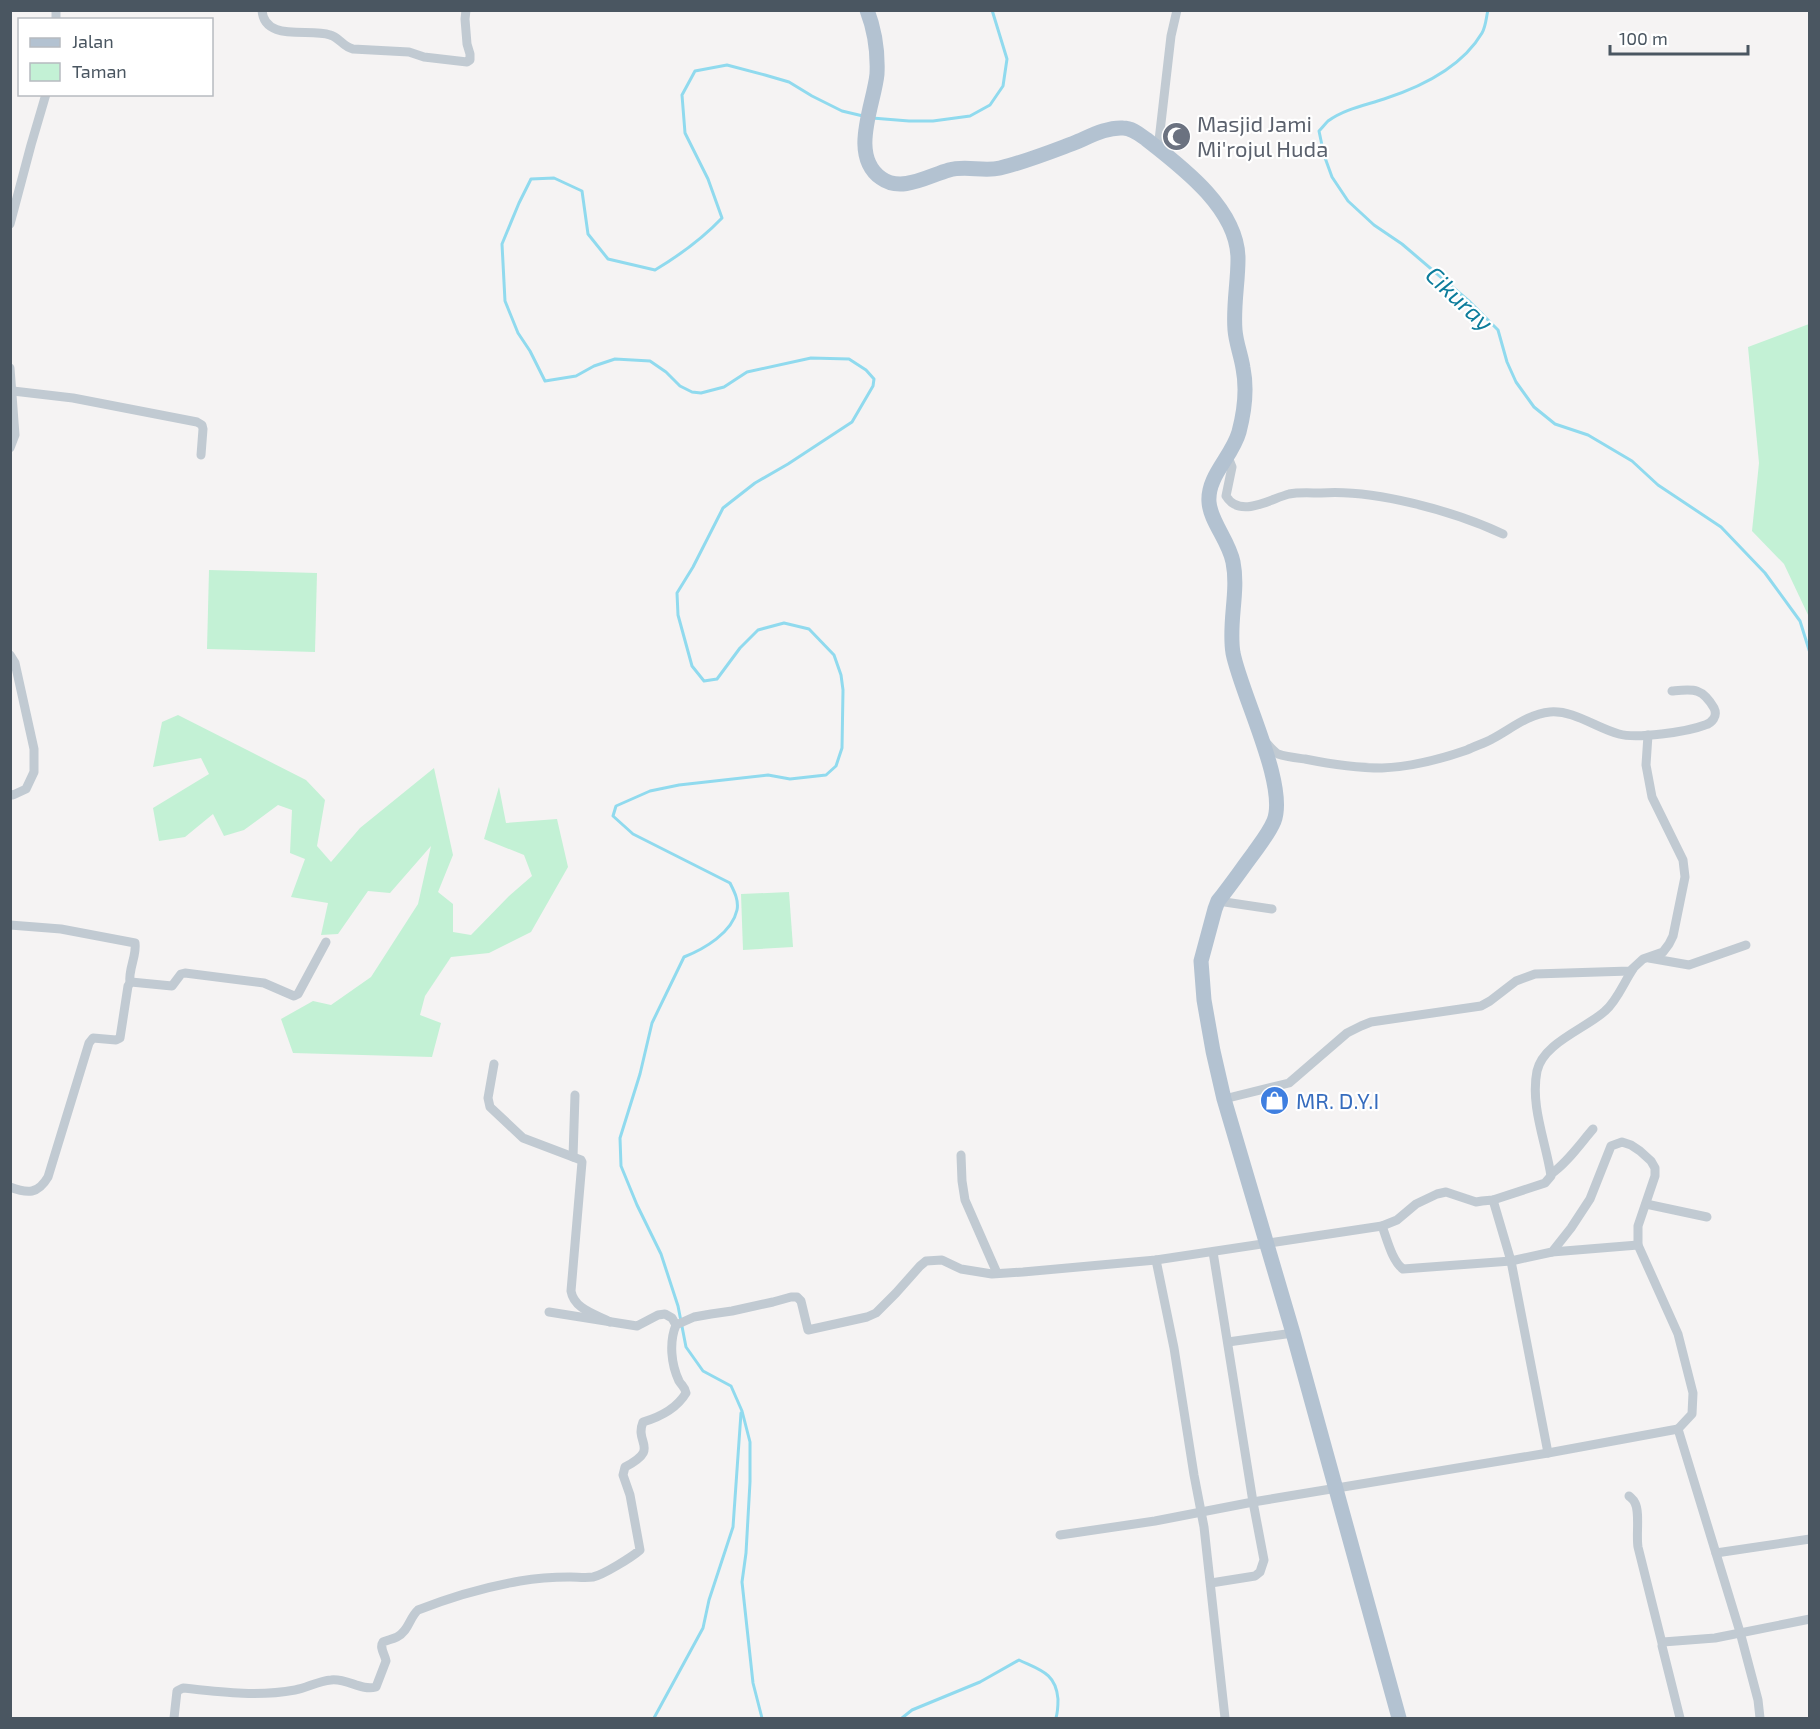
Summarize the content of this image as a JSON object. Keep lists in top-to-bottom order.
{
  "water": ["Cikuray"],
  "places": {
    "mosque": ["Masjid Jami Mi'rojul Huda"],
    "shop": ["MR. D.Y.I"]
  },
  "legend": ["Jalan", "Taman"],
  "scale_bar": "100 m"
}
